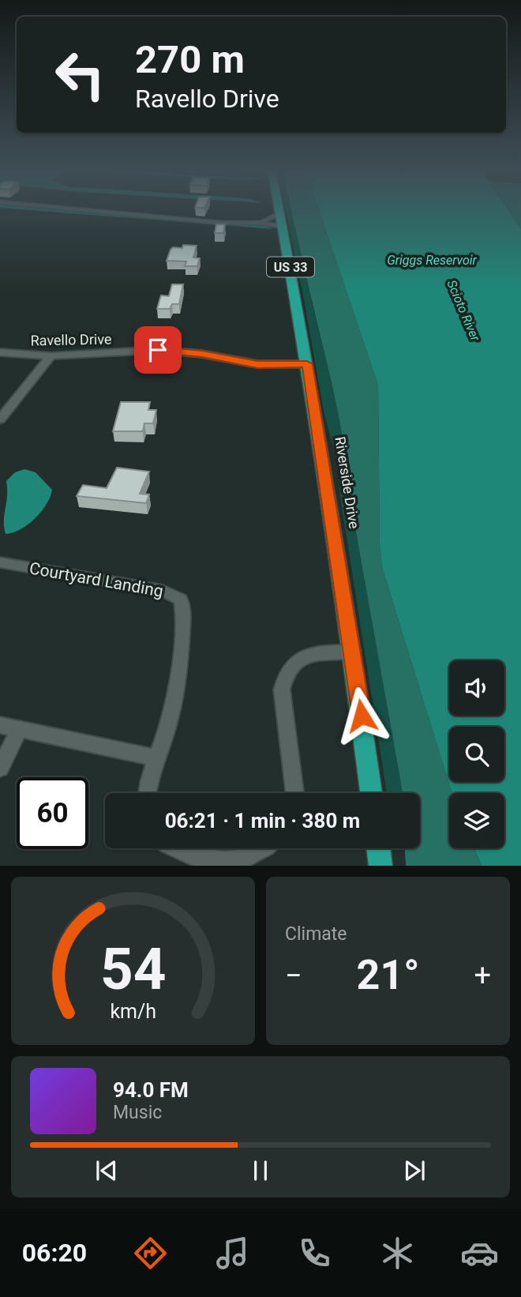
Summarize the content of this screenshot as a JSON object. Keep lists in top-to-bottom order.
{
  "streets": {
    "main road": ["US 33", "Riverside Drive"],
    "street": ["Ravello Drive", "Courtyard Landing"]
  },
  "crossings": [
    ["Ravello Drive", "Riverside Drive"]
  ],
  "water": ["Griggs Reservoir", "Scioto River"],
  "page": {
    "turn": ["270 m", "Ravello Drive"],
    "limit": "60",
    "trip": "06:21 · 1 min · 380 m",
    "tile": "Climate",
    "heat": ["−", "21°", "+"],
    "song": ["94.0 FM", "Music"],
    "tabs": "06:20",
    "gauge": ["54", "km/h"]
  }
}
